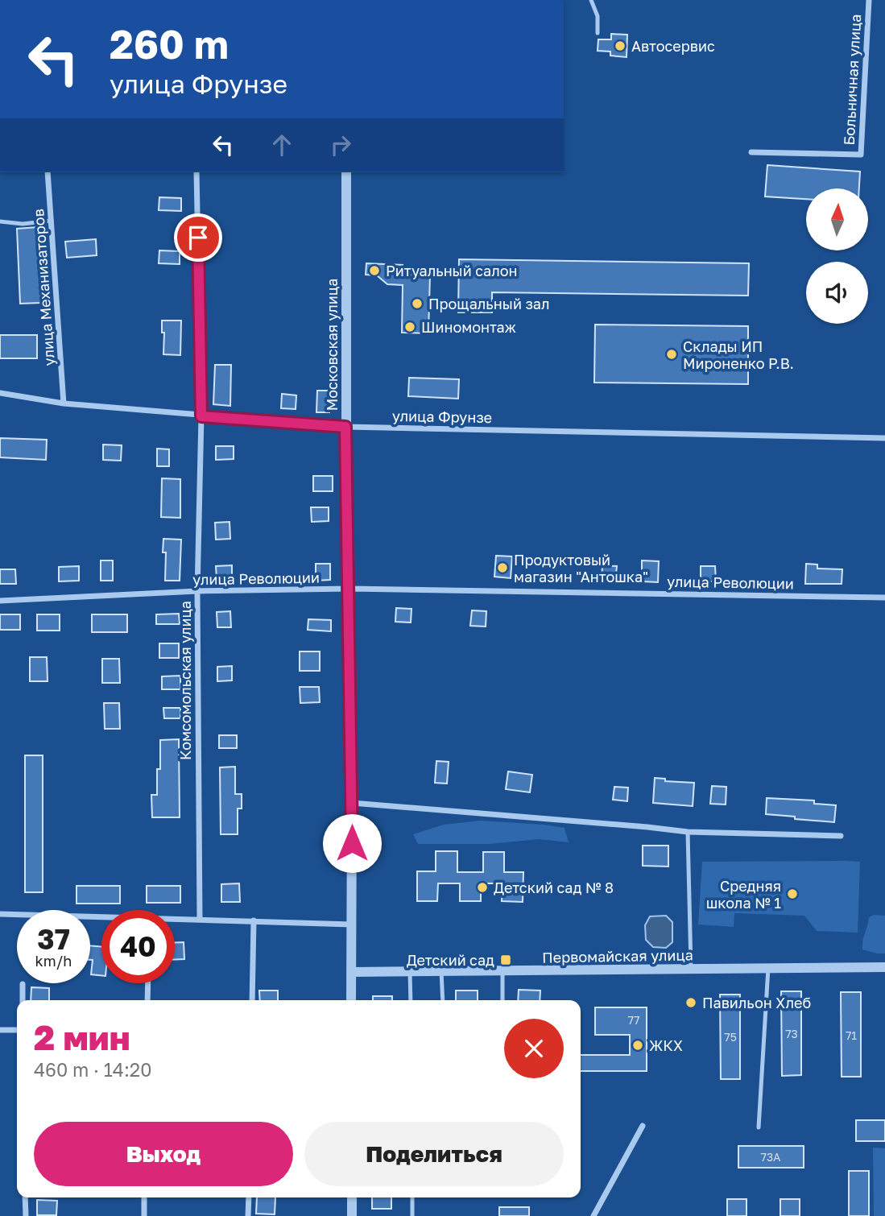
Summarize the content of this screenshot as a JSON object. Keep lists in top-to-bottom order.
{
  "streets": {
    "street": [
      "Больничная улица",
      "улица Механизаторов",
      "Московская улица",
      "улица Фрунзе",
      "улица Революции",
      "Комсомольская улица",
      "Первомайская улица"
    ]
  },
  "crossings": [
    ["улица Механизаторов", "улица Фрунзе"],
    ["Московская улица", "улица Фрунзе"],
    ["Московская улица", "улица Революции"],
    ["Московская улица", "Первомайская улица"],
    ["улица Фрунзе", "Комсомольская улица"],
    ["улица Революции", "Комсомольская улица"]
  ],
  "places": {
    "other": [
      "Автосервис",
      "Ритуальный салон",
      "Прощальный зал",
      "Шиномонтаж",
      "Склады ИП Мироненко Р.В.",
      "Продуктовый магазин \"Антошка\"",
      "Детский сад № 8",
      "Средняя школа № 1",
      "Павильон Хлеб",
      "ЖКХ"
    ],
    "transit": ["Детский сад"]
  },
  "house_numbers": [
    "77",
    "73",
    "71",
    "75",
    "73А"
  ],
  "north": "top",
  "page": {
    "turn": ["260 m", "улица Фрунзе"],
    "speed": "37 km/h",
    "limit": "40",
    "heading": ["2 мин", "460 m · 14:20"],
    "buttons": ["Выход", "Поделиться"]
  }
}
